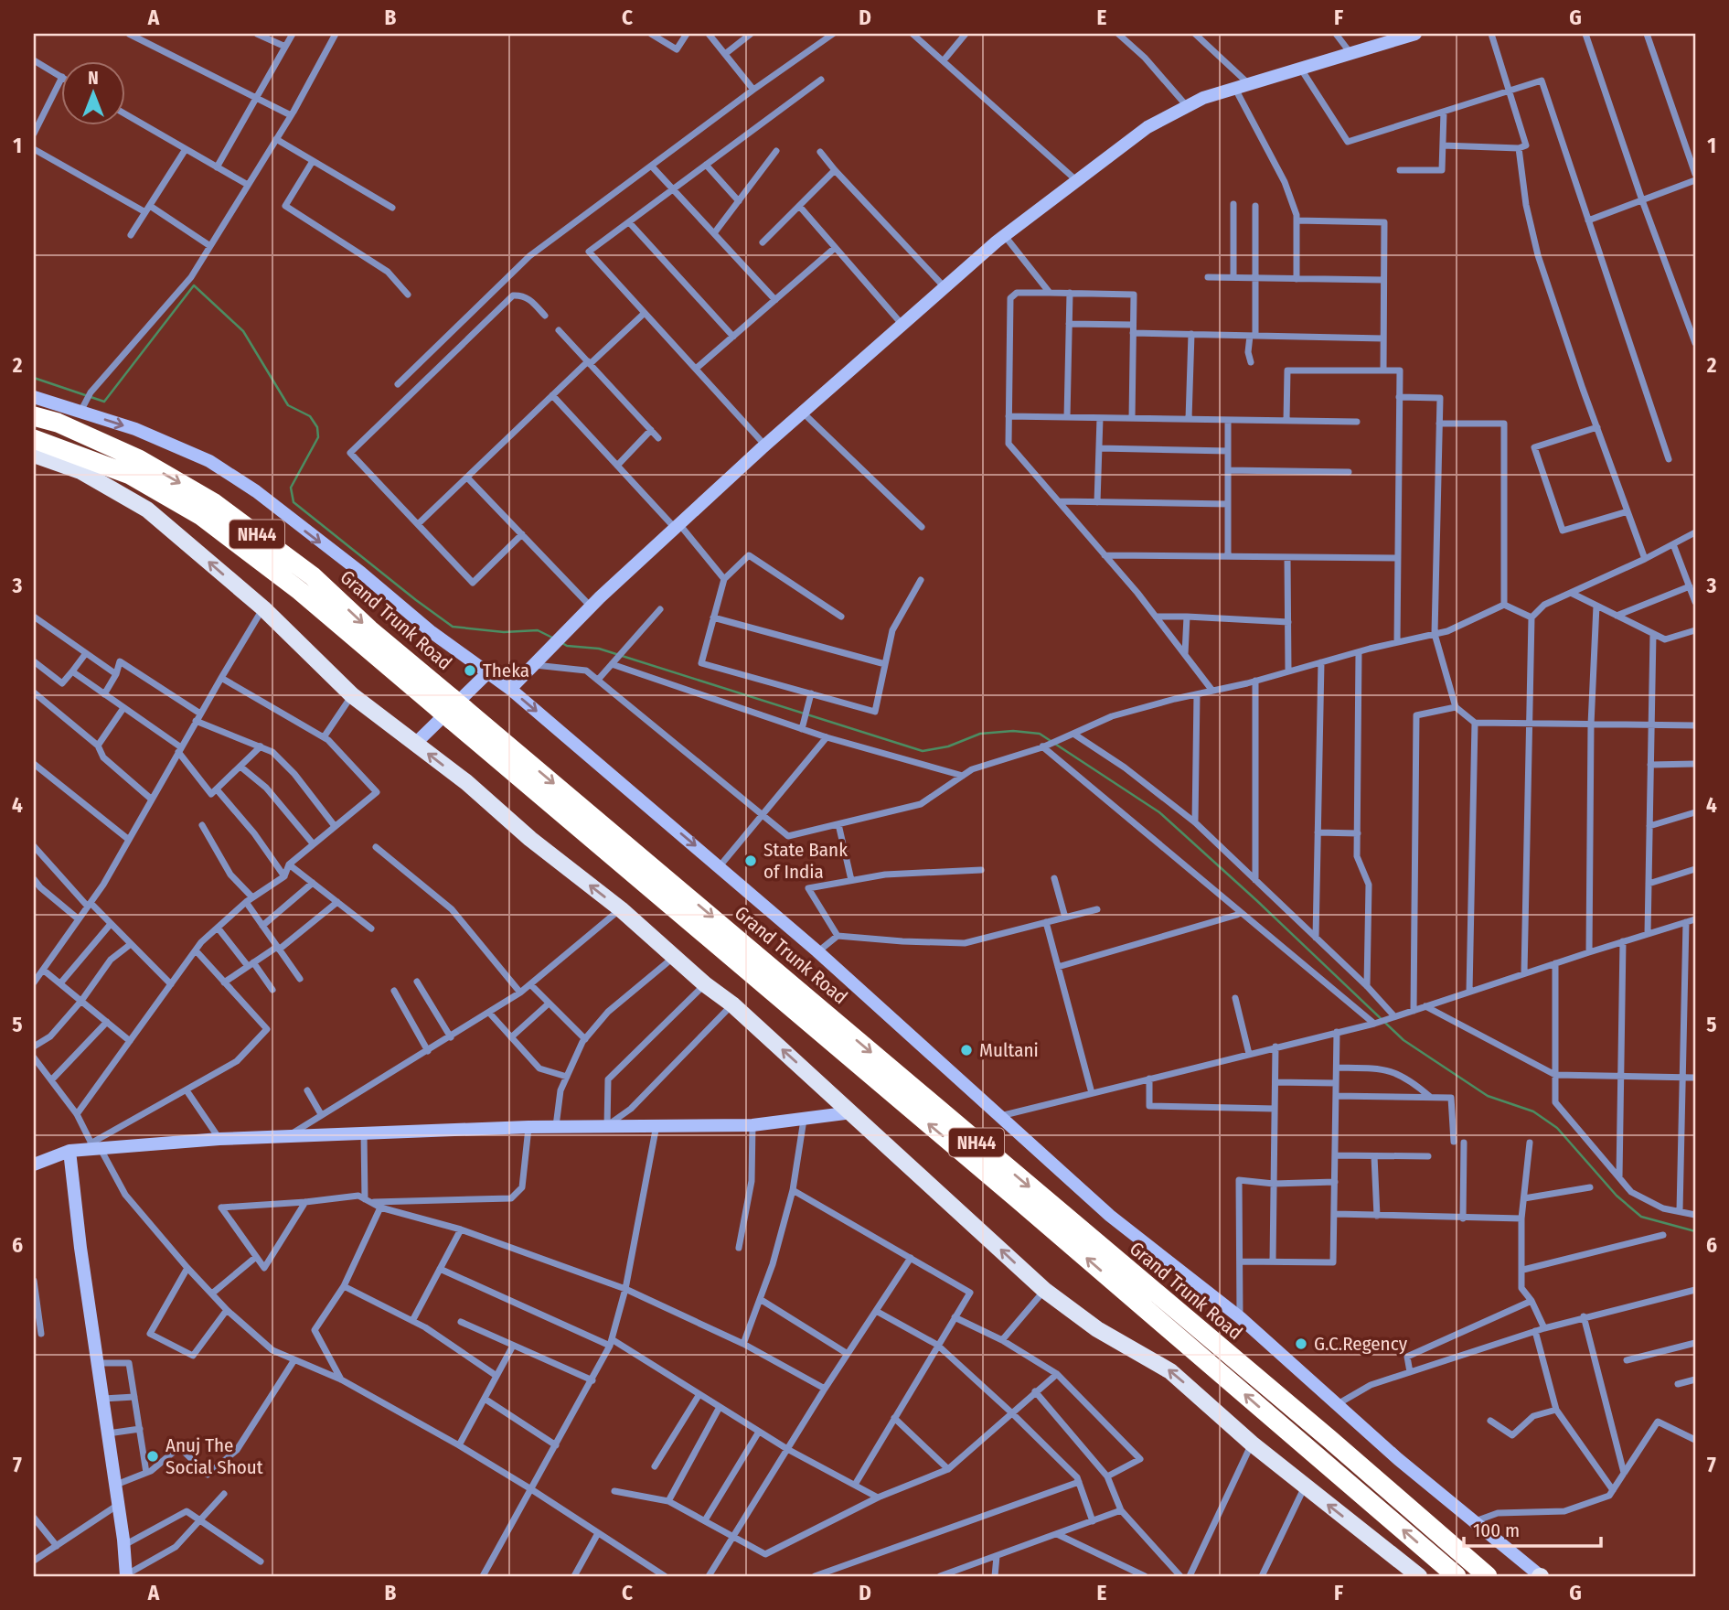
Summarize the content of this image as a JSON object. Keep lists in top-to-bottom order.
{
  "streets": {
    "highway": ["NH44", "Grand Trunk Road"]
  },
  "places": [
    "Theka",
    "State Bank of India",
    "Multani",
    "G.C.Regency",
    "Anuj The Social Shout"
  ],
  "scale_bar": "100 m",
  "north": "top",
  "grid": {
    "columns": [
      "A",
      "B",
      "C",
      "D",
      "E",
      "F",
      "G"
    ],
    "rows": [
      "1",
      "2",
      "3",
      "4",
      "5",
      "6",
      "7"
    ]
  }
}
